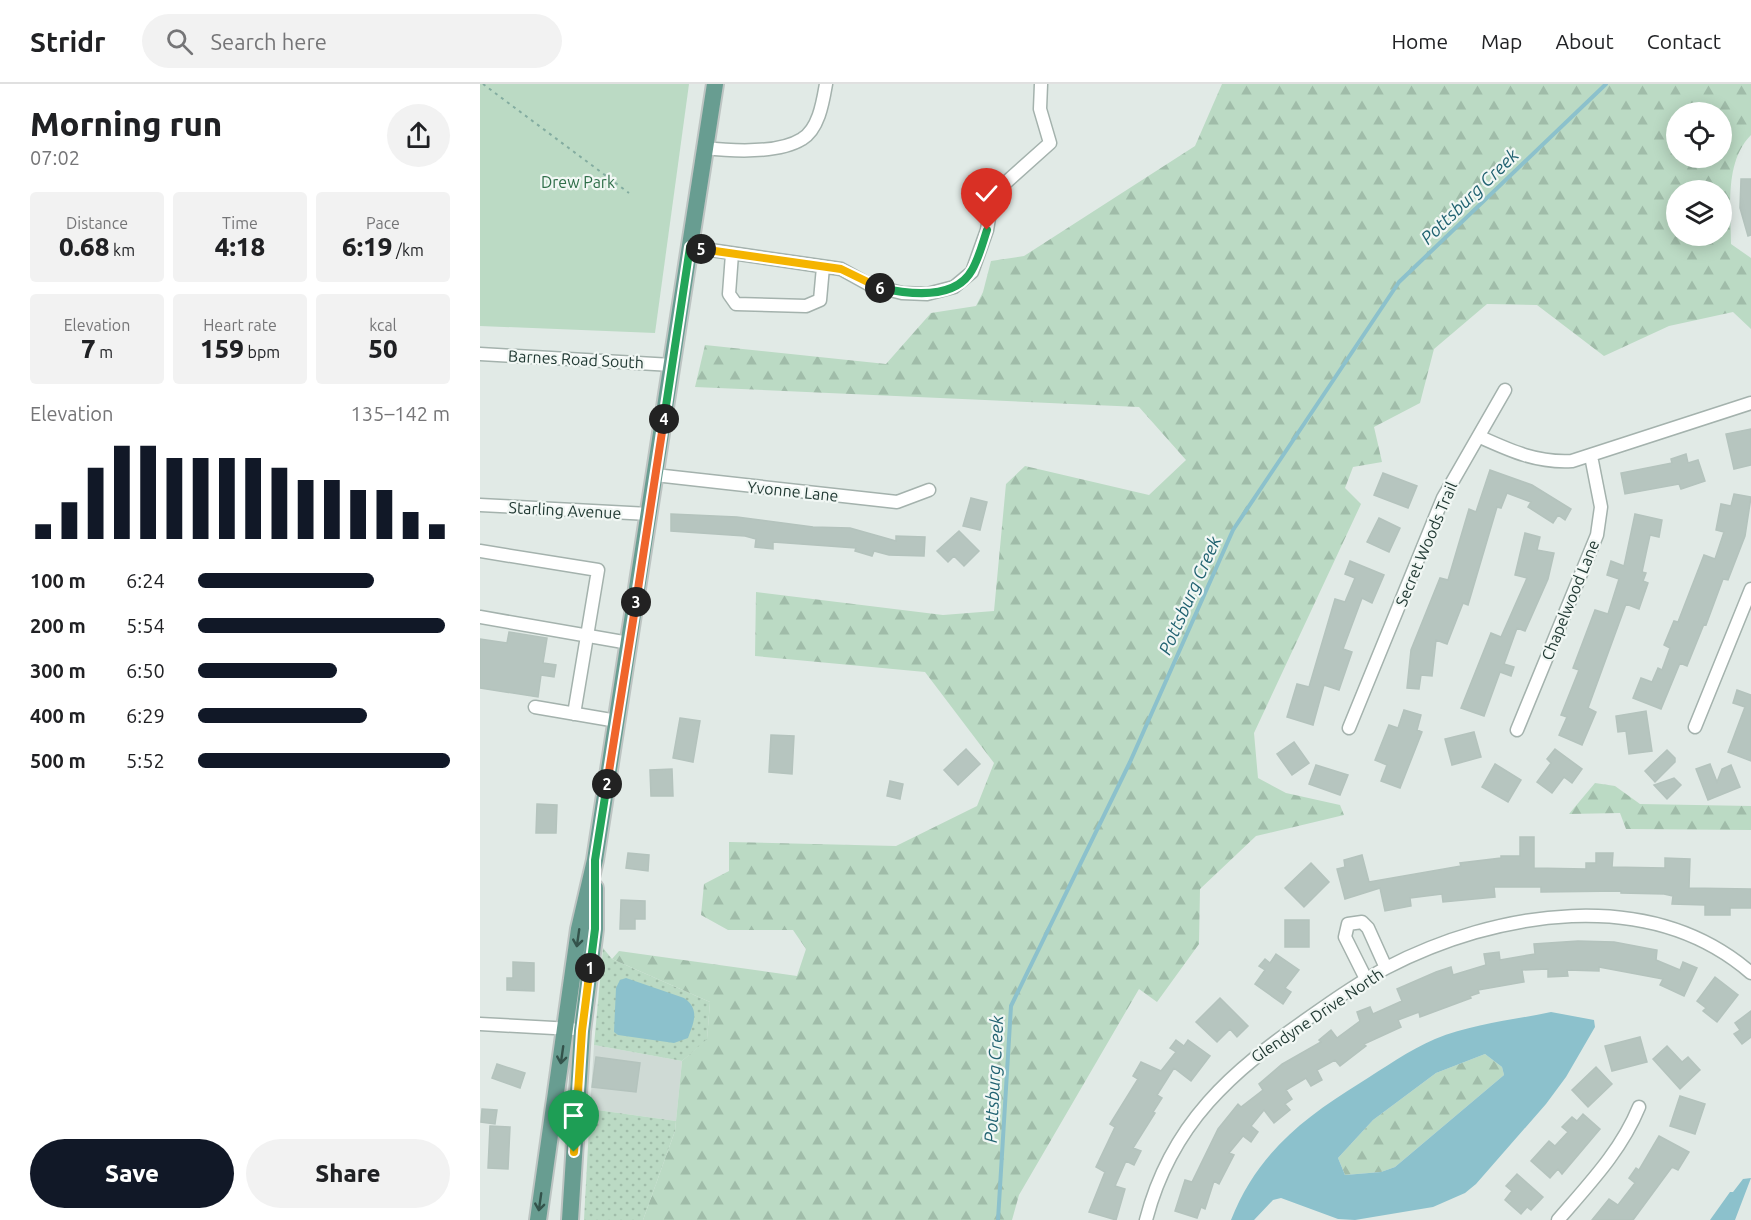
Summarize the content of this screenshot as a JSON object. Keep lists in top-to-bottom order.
{
  "streets": {
    "street": [
      "Barnes Road South",
      "Yvonne Lane",
      "Starling Avenue",
      "Secret Woods Trail",
      "Chapelwood Lane",
      "Glendyne Drive North"
    ]
  },
  "water": ["Pottsburg Creek"],
  "parks": ["Drew Park"],
  "page": {
    "header": "Stridr",
    "search": "Search here",
    "nav": [
      "Home",
      "Map",
      "About",
      "Contact"
    ],
    "heading": ["Morning run", "07:02"],
    "stats": [
      ["Distance", "0.68 km"],
      ["Time", "4:18"],
      ["Pace", "6:19 /km"],
      ["Elevation", "7 m"],
      ["Heart rate", "159 bpm"],
      ["kcal", "50"]
    ],
    "pins": [
      "5",
      "6",
      "4",
      "3",
      "2",
      "1"
    ],
    "chart": ["Elevation", "135–142 m"],
    "list": [
      {
        "name": "100 m",
        "note": "6:24"
      },
      {
        "name": "200 m",
        "note": "5:54"
      },
      {
        "name": "300 m",
        "note": "6:50"
      },
      {
        "name": "400 m",
        "note": "6:29"
      },
      {
        "name": "500 m",
        "note": "5:52"
      }
    ],
    "buttons": ["Save", "Share"]
  }
}
